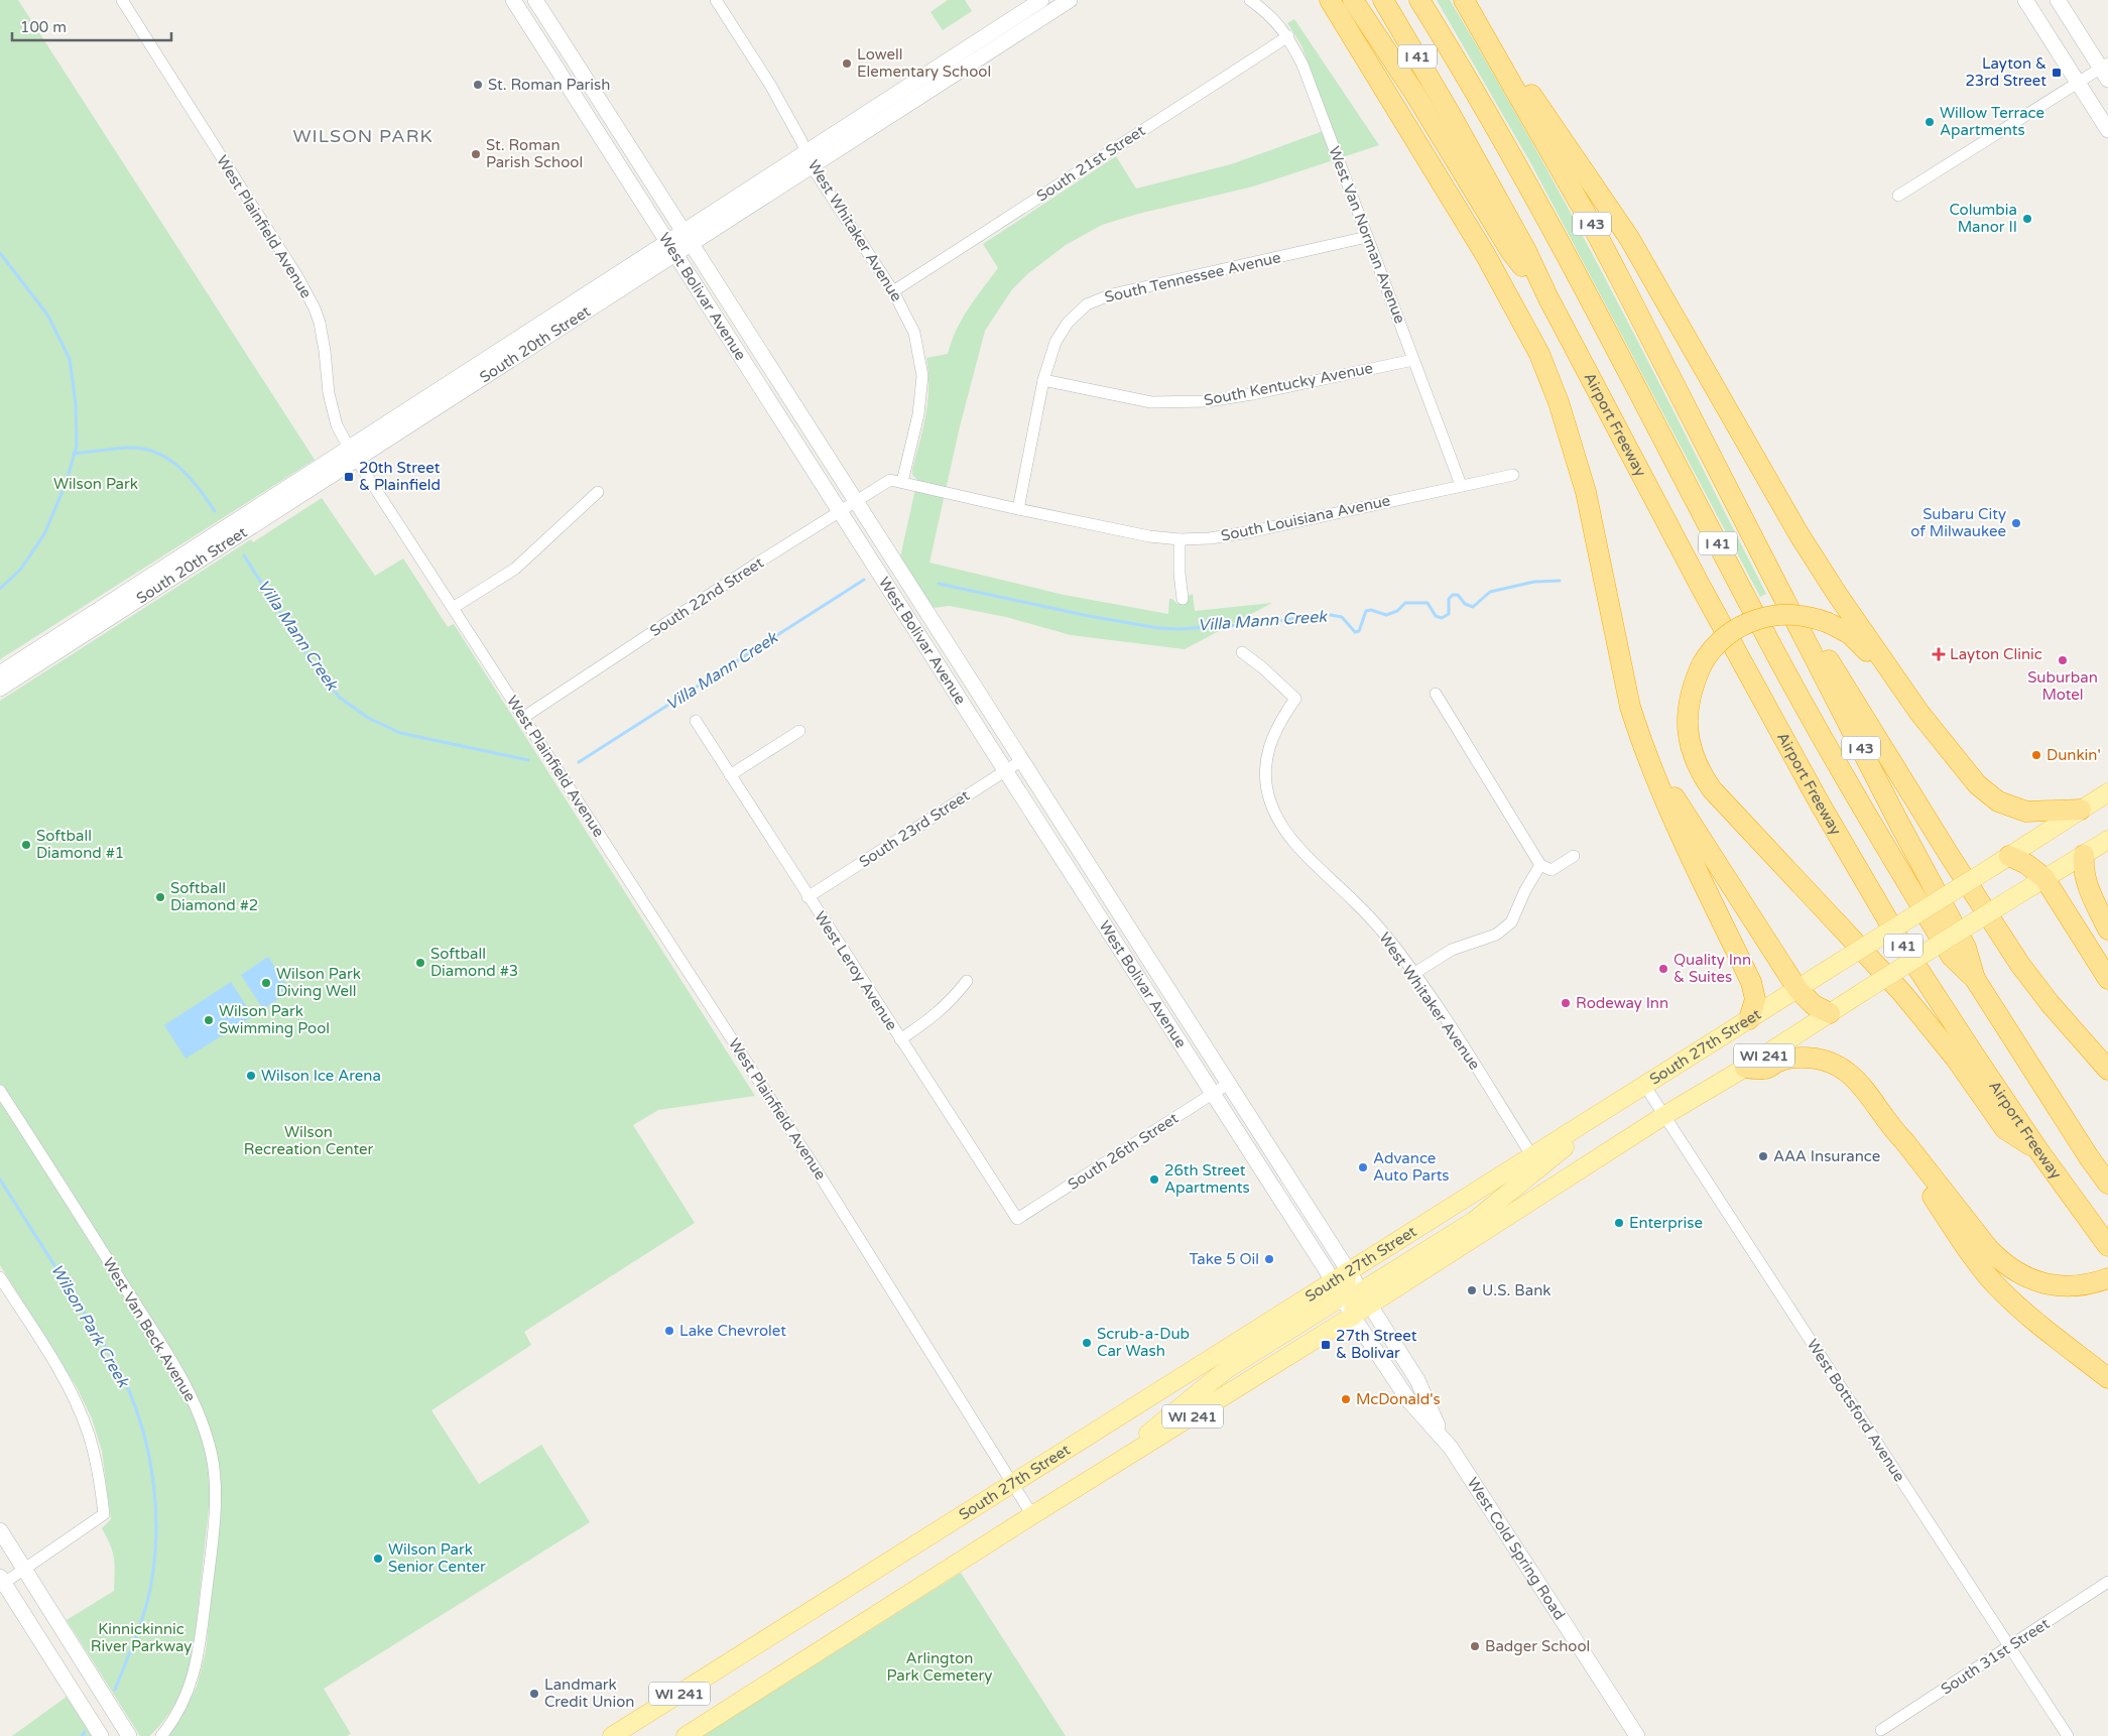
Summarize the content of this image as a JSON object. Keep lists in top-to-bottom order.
{
  "streets": {
    "highway": ["I 41", "I 43", "Airport Freeway"],
    "main road": ["South 27th Street", "WI 241"],
    "street": [
      "South 21st Street",
      "West Plainfield Avenue",
      "West Whitaker Avenue",
      "West Van Norman Avenue",
      "South Tennessee Avenue",
      "West Bolivar Avenue",
      "South 20th Street",
      "South Kentucky Avenue",
      "South Louisiana Avenue",
      "South 22nd Street",
      "South 23rd Street",
      "West Leroy Avenue",
      "South 26th Street",
      "West Van Beck Avenue",
      "West Bottsford Avenue",
      "West Cold Spring Road",
      "South 31st Street"
    ]
  },
  "crossings": [
    ["I 41", "I 43"],
    ["I 41", "Airport Freeway"],
    ["South 21st Street", "West Whitaker Avenue"],
    ["South 21st Street", "West Van Norman Avenue"],
    ["West Plainfield Avenue", "South 20th Street"],
    ["West Plainfield Avenue", "South 22nd Street"],
    ["West Plainfield Avenue", "South 27th Street"],
    ["West Plainfield Avenue", "WI 241"],
    ["West Whitaker Avenue", "South 20th Street"],
    ["West Whitaker Avenue", "South Louisiana Avenue"],
    ["West Whitaker Avenue", "South 22nd Street"],
    ["West Whitaker Avenue", "South 27th Street"],
    ["West Van Norman Avenue", "South Tennessee Avenue"],
    ["West Van Norman Avenue", "South Kentucky Avenue"],
    ["West Van Norman Avenue", "South Louisiana Avenue"],
    ["South Tennessee Avenue", "South Kentucky Avenue"],
    ["South Tennessee Avenue", "South Louisiana Avenue"],
    ["West Bolivar Avenue", "South 20th Street"],
    ["West Bolivar Avenue", "South 22nd Street"],
    ["West Bolivar Avenue", "South 23rd Street"],
    ["West Bolivar Avenue", "South 27th Street"],
    ["West Bolivar Avenue", "WI 241"],
    ["West Bolivar Avenue", "South 26th Street"],
    ["West Bolivar Avenue", "West Cold Spring Road"],
    ["South Louisiana Avenue", "South 22nd Street"],
    ["South 23rd Street", "West Leroy Avenue"],
    ["West Leroy Avenue", "South 26th Street"],
    ["South 27th Street", "West Bottsford Avenue"],
    ["South 27th Street", "West Cold Spring Road"],
    ["WI 241", "West Bottsford Avenue"],
    ["WI 241", "West Cold Spring Road"],
    ["West Bottsford Avenue", "South 31st Street"]
  ],
  "districts": ["WILSON PARK"],
  "water": ["Villa Mann Creek", "Wilson Park Creek"],
  "parks": [
    "Wilson Park",
    "Wilson Recreation Center",
    "Kinnickinnic River Parkway",
    "Arlington Park Cemetery"
  ],
  "places": {
    "other": [
      "Lowell Elementary School",
      "St. Roman Parish",
      "Willow Terrace Apartments",
      "St. Roman Parish School",
      "Columbia Manor II",
      "Subaru City of Milwaukee",
      "Suburban Motel",
      "Dunkin'",
      "Softball Diamond #1",
      "Softball Diamond #2",
      "Softball Diamond #3",
      "Quality Inn & Suites",
      "Wilson Park Diving Well",
      "Rodeway Inn",
      "Wilson Park Swimming Pool",
      "Wilson Ice Arena",
      "AAA Insurance",
      "Advance Auto Parts",
      "26th Street Apartments",
      "Enterprise",
      "Take 5 Oil",
      "U.S. Bank",
      "Lake Chevrolet",
      "Scrub-a-Dub Car Wash",
      "McDonald's",
      "Wilson Park Senior Center",
      "Badger School",
      "Landmark Credit Union"
    ],
    "transit": ["Layton & 23rd Street", "20th Street & Plainfield", "27th Street & Bolivar"],
    "health": ["Layton Clinic"]
  },
  "scale_bar": "100 m"
}
